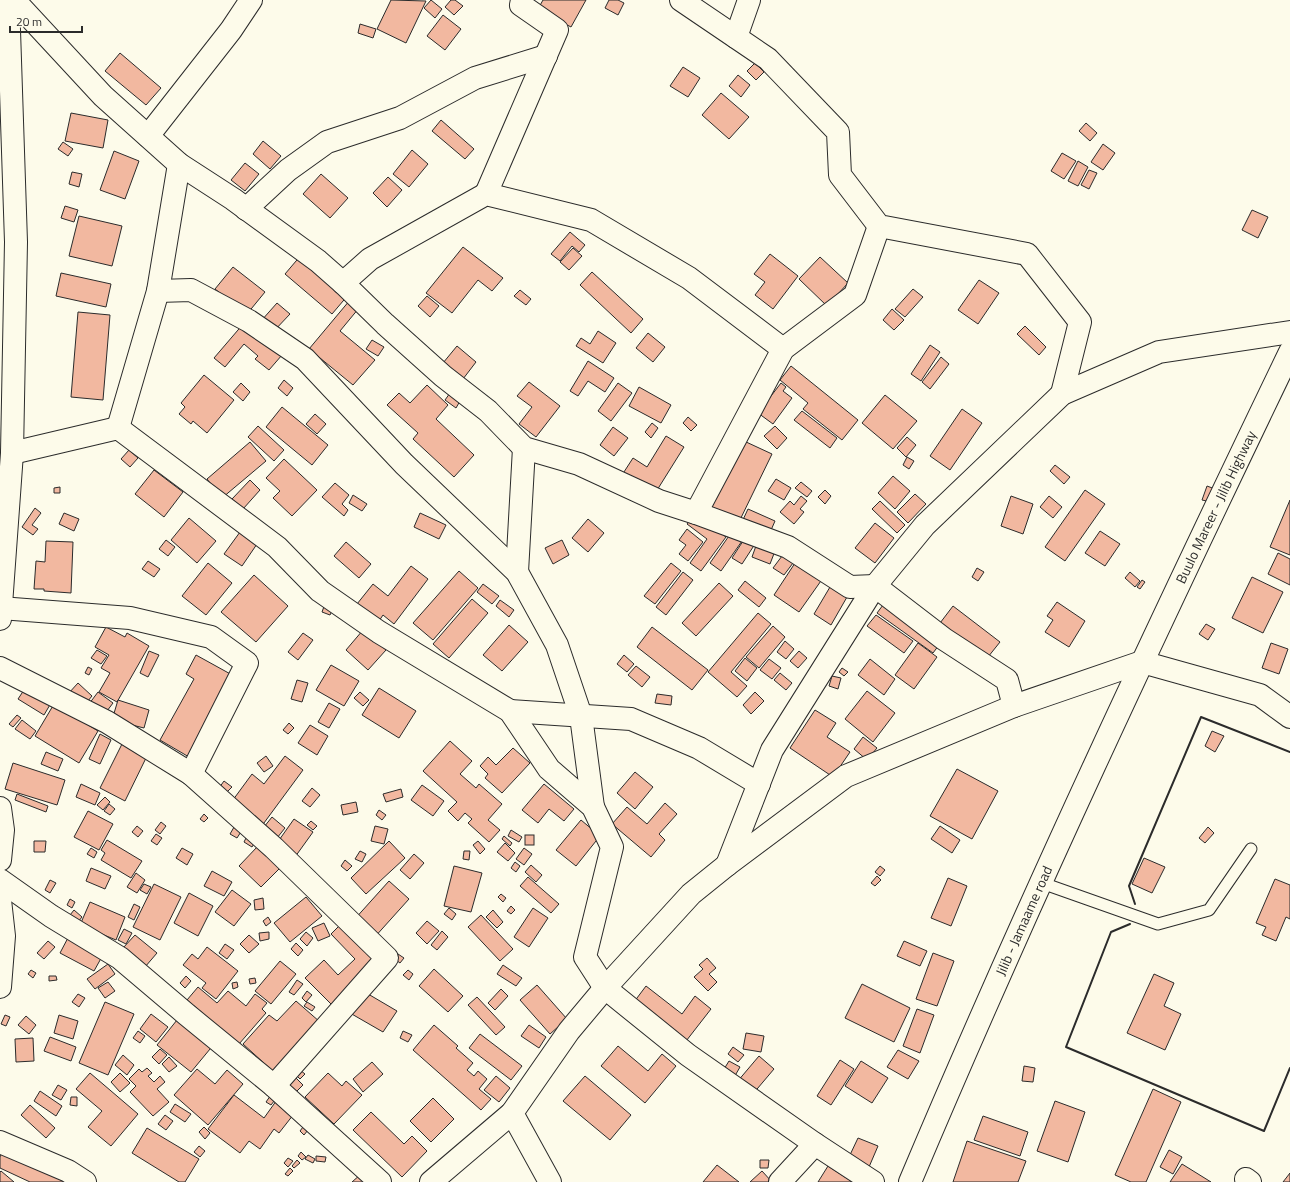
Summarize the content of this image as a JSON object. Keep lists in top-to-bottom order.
{
  "streets": {
    "street": ["Buulo Mareer - Jilib Highway", "Jilib - Jamaame road"]
  },
  "crossings": [
    ["Buulo Mareer - Jilib Highway", "Jilib - Jamaame road"]
  ],
  "scale_bar": "20 m"
}
